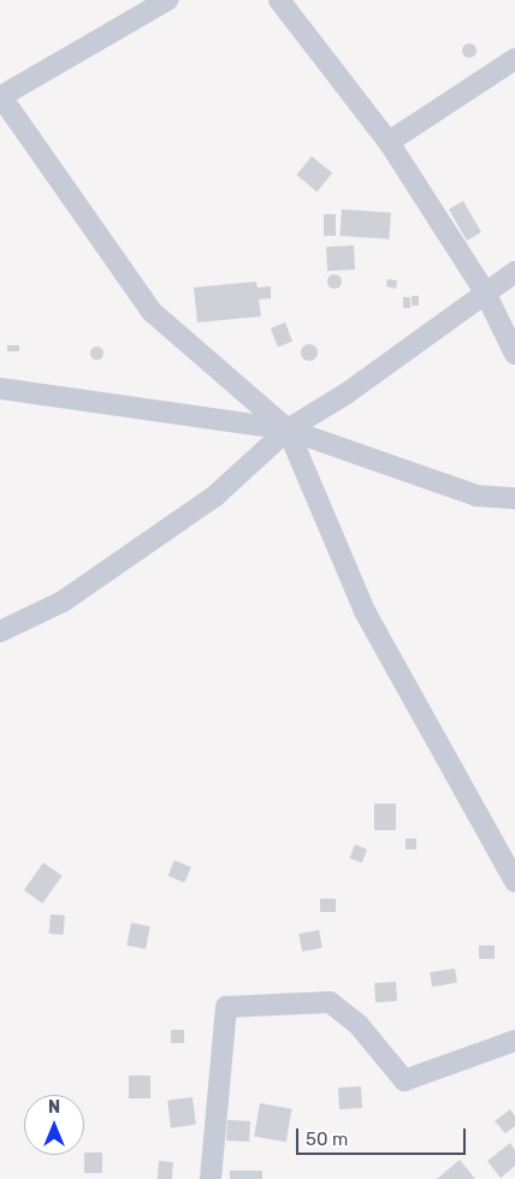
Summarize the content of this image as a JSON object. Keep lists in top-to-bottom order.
{
  "scale_bar": "50 m",
  "north": "top"
}
